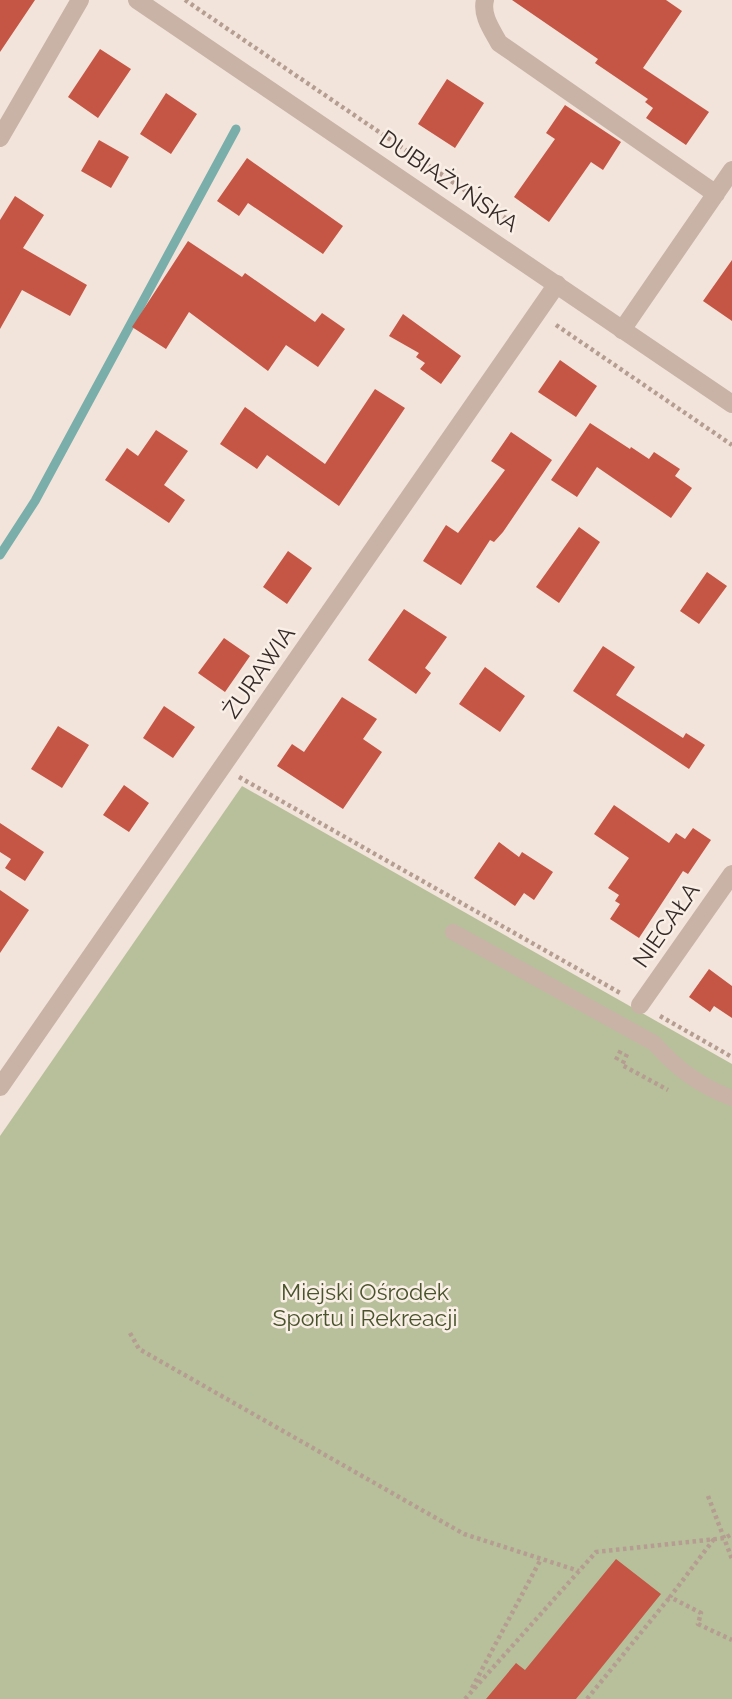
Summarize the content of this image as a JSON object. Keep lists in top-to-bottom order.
{
  "streets": {
    "street": ["DUBIAŻYŃSKA", "ŻURAWIA", "NIECAŁA"]
  },
  "crossings": [
    ["DUBIAŻYŃSKA", "ŻURAWIA"]
  ],
  "parks": ["Miejski Ośrodek Sportu i Rekreacji"]
}
